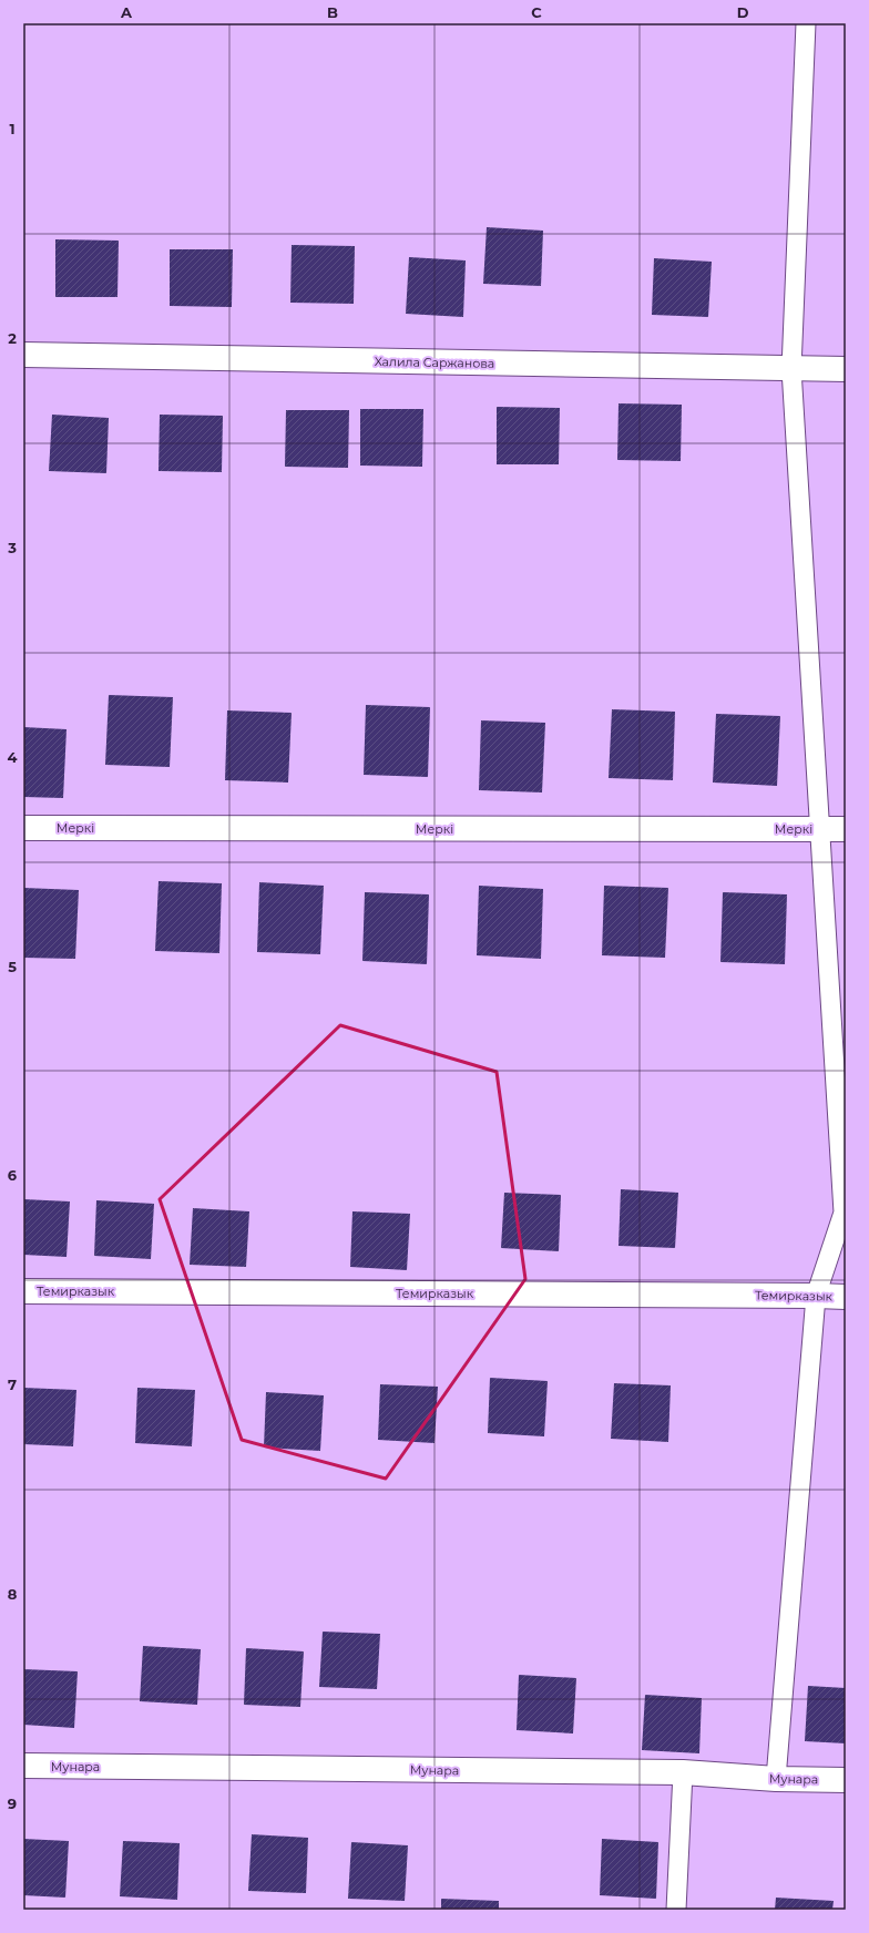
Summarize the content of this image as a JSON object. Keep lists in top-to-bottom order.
{
  "streets": {
    "street": [
      "Халила Саржанова",
      "Меркі",
      "Темирказык",
      "Мунара"
    ]
  },
  "grid": {
    "columns": [
      "A",
      "B",
      "C",
      "D"
    ],
    "rows": [
      "1",
      "2",
      "3",
      "4",
      "5",
      "6",
      "7",
      "8",
      "9"
    ]
  }
}
